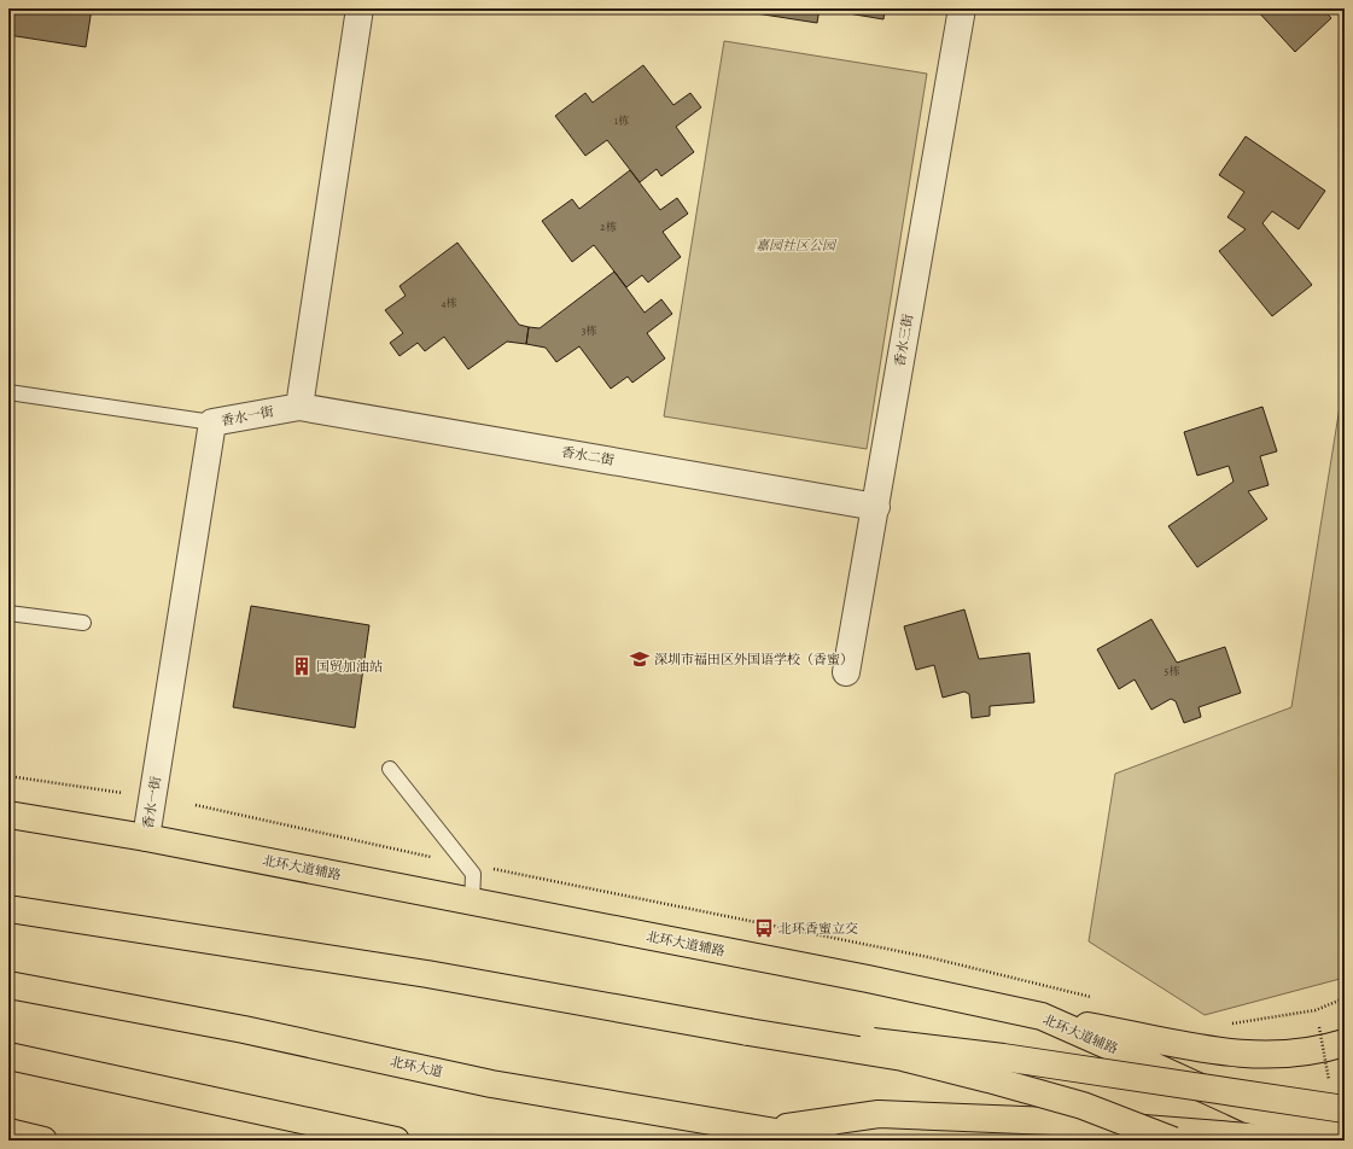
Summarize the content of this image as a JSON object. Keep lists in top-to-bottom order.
{
  "streets": {
    "main road": ["北环大道辅路", "北环大道"],
    "street": ["香水三街", "香水一街", "香水二街"]
  },
  "crossings": [
    ["香水三街", "香水二街"],
    ["香水一街", "香水二街"],
    ["香水一街", "北环大道辅路"]
  ],
  "parks": ["嘉园社区公园"],
  "places": {
    "school or university": ["深圳市福田区外国语学校（香蜜）"],
    "building": ["国贸加油站"],
    "bus stop": ["北环香蜜立交"]
  },
  "house_numbers": [
    "1栋",
    "2栋",
    "4栋",
    "3栋",
    "5栋"
  ]
}
